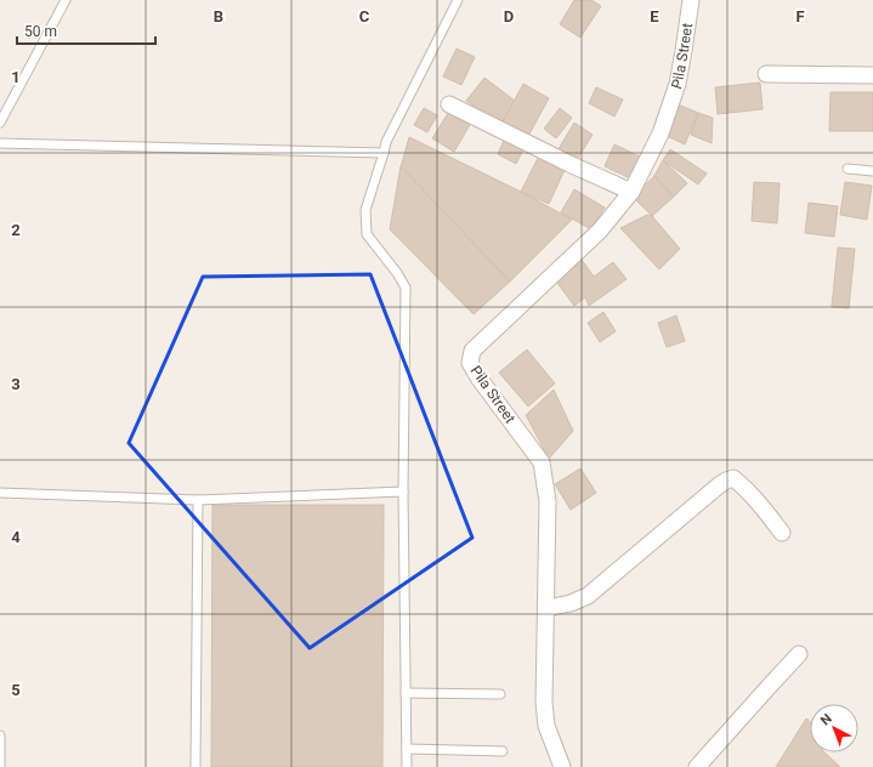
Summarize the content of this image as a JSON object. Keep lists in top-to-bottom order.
{
  "streets": {
    "street": ["Pila Street"]
  },
  "scale_bar": "50 m",
  "north": "top left",
  "grid": {
    "columns": [
      "B",
      "C",
      "D",
      "E",
      "F"
    ],
    "rows": [
      "1",
      "2",
      "3",
      "4",
      "5"
    ]
  }
}
